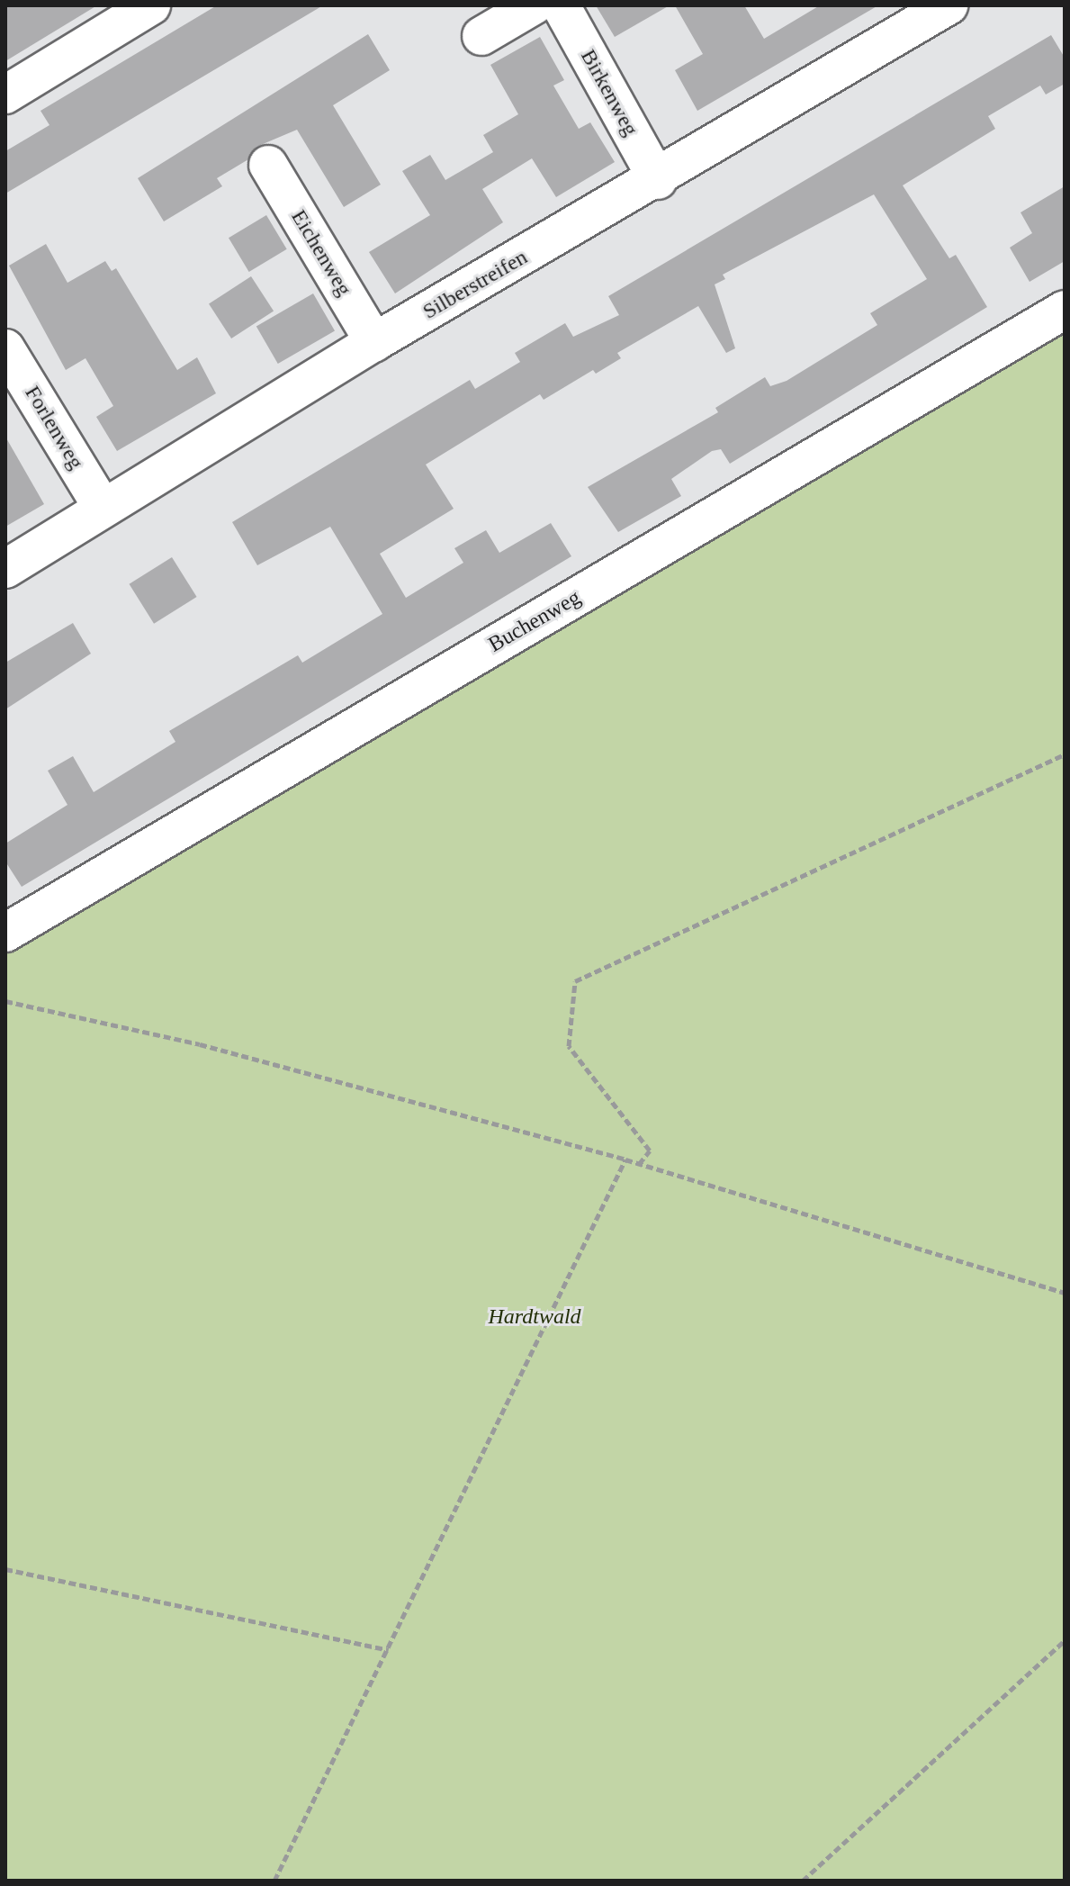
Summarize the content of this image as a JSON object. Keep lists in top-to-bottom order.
{
  "streets": {
    "street": [
      "Birkenweg",
      "Eichenweg",
      "Silberstreifen",
      "Forlenweg",
      "Buchenweg"
    ]
  },
  "crossings": [
    ["Birkenweg", "Silberstreifen"],
    ["Eichenweg", "Silberstreifen"],
    ["Silberstreifen", "Forlenweg"]
  ],
  "parks": ["Hardtwald"]
}
